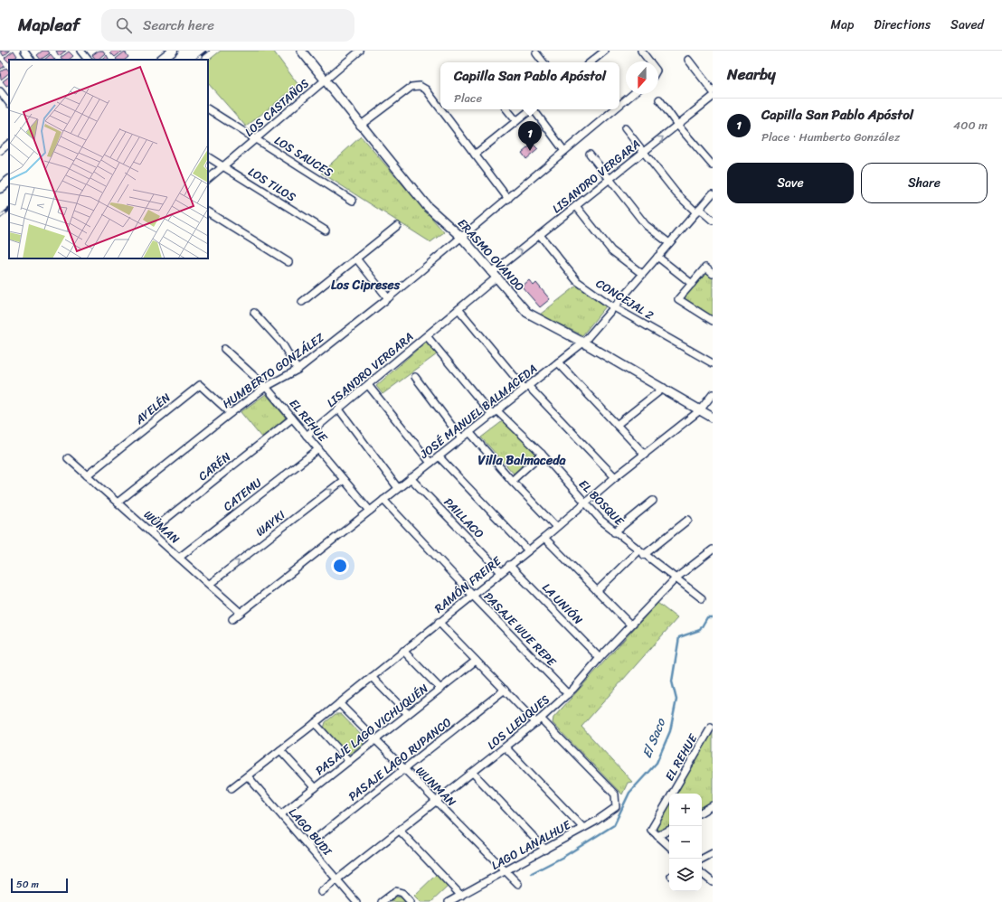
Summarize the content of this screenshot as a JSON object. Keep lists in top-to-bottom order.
{
  "streets": {
    "street": [
      "LOS CASTAÑOS",
      "LOS SAUCES",
      "LISANDRO VERGARA",
      "LOS TILOS",
      "ERASMO OVANDO",
      "CONCEJAL 2",
      "HUMBERTO GONZÁLEZ",
      "AYELÉN",
      "JOSÉ MANUEL BALMACEDA",
      "EL REHUE",
      "CARÉN",
      "CATEMU",
      "EL BOSQUE",
      "PAILLACO",
      "WAYKI",
      "WÜMAN",
      "RAMÓN FREIRE",
      "LA UNIÓN",
      "PASAJE WUE REPE",
      "LOS LLEUQUES",
      "PASAJE LAGO VICHUQUÉN",
      "PASAJE LAGO RUPANCO",
      "WUNMAN",
      "LAGO BUDI",
      "LAGO LANALHUE"
    ]
  },
  "crossings": [
    ["LOS CASTAÑOS", "LOS SAUCES"],
    ["LOS CASTAÑOS", "LOS TILOS"],
    ["LOS CASTAÑOS", "ERASMO OVANDO"],
    ["LISANDRO VERGARA", "ERASMO OVANDO"],
    ["LISANDRO VERGARA", "CONCEJAL 2"],
    ["LISANDRO VERGARA", "EL REHUE"],
    ["LISANDRO VERGARA", "EL BOSQUE"],
    ["ERASMO OVANDO", "HUMBERTO GONZÁLEZ"],
    ["ERASMO OVANDO", "JOSÉ MANUEL BALMACEDA"],
    ["ERASMO OVANDO", "RAMÓN FREIRE"],
    ["CONCEJAL 2", "JOSÉ MANUEL BALMACEDA"],
    ["HUMBERTO GONZÁLEZ", "AYELÉN"],
    ["HUMBERTO GONZÁLEZ", "EL REHUE"],
    ["HUMBERTO GONZÁLEZ", "WÜMAN"],
    ["AYELÉN", "WÜMAN"],
    ["JOSÉ MANUEL BALMACEDA", "EL REHUE"],
    ["JOSÉ MANUEL BALMACEDA", "EL BOSQUE"],
    ["JOSÉ MANUEL BALMACEDA", "PAILLACO"],
    ["JOSÉ MANUEL BALMACEDA", "WÜMAN"],
    ["JOSÉ MANUEL BALMACEDA", "PASAJE WUE REPE"],
    ["EL REHUE", "CARÉN"],
    ["EL REHUE", "CATEMU"],
    ["EL REHUE", "WAYKI"],
    ["CARÉN", "WÜMAN"],
    ["CATEMU", "WÜMAN"],
    ["EL BOSQUE", "RAMÓN FREIRE"],
    ["EL BOSQUE", "LOS LLEUQUES"],
    ["PAILLACO", "RAMÓN FREIRE"],
    ["WAYKI", "WÜMAN"],
    ["RAMÓN FREIRE", "LA UNIÓN"],
    ["RAMÓN FREIRE", "PASAJE WUE REPE"],
    ["RAMÓN FREIRE", "WUNMAN"],
    ["RAMÓN FREIRE", "LAGO BUDI"],
    ["LA UNIÓN", "LOS LLEUQUES"],
    ["PASAJE WUE REPE", "LOS LLEUQUES"],
    ["LOS LLEUQUES", "WUNMAN"],
    ["LOS LLEUQUES", "LAGO BUDI"],
    ["LOS LLEUQUES", "LAGO LANALHUE"],
    ["PASAJE LAGO VICHUQUÉN", "WUNMAN"],
    ["PASAJE LAGO VICHUQUÉN", "LAGO BUDI"],
    ["PASAJE LAGO RUPANCO", "WUNMAN"],
    ["PASAJE LAGO RUPANCO", "LAGO BUDI"],
    ["WUNMAN", "LAGO LANALHUE"]
  ],
  "one_way": ["WAYKI"],
  "districts": ["Los Cipreses", "Villa Balmaceda"],
  "water": ["El Saco"],
  "scale_bar": "50 m",
  "north": "bottom",
  "page": {
    "header": "Mapleaf",
    "search": "Search here",
    "nav": ["Map", "Directions", "Saved"],
    "heading": "Nearby",
    "popup": ["Capilla San Pablo Apóstol", "Place"],
    "list": [
      {
        "mark": "1",
        "name": "Capilla San Pablo Apóstol",
        "note": "Place · Humberto González",
        "value": "400 m"
      }
    ],
    "pins": "1",
    "buttons": ["Save", "Share"],
    "map_buttons": ["+", "−"],
    "scale": "50 m"
  }
}
